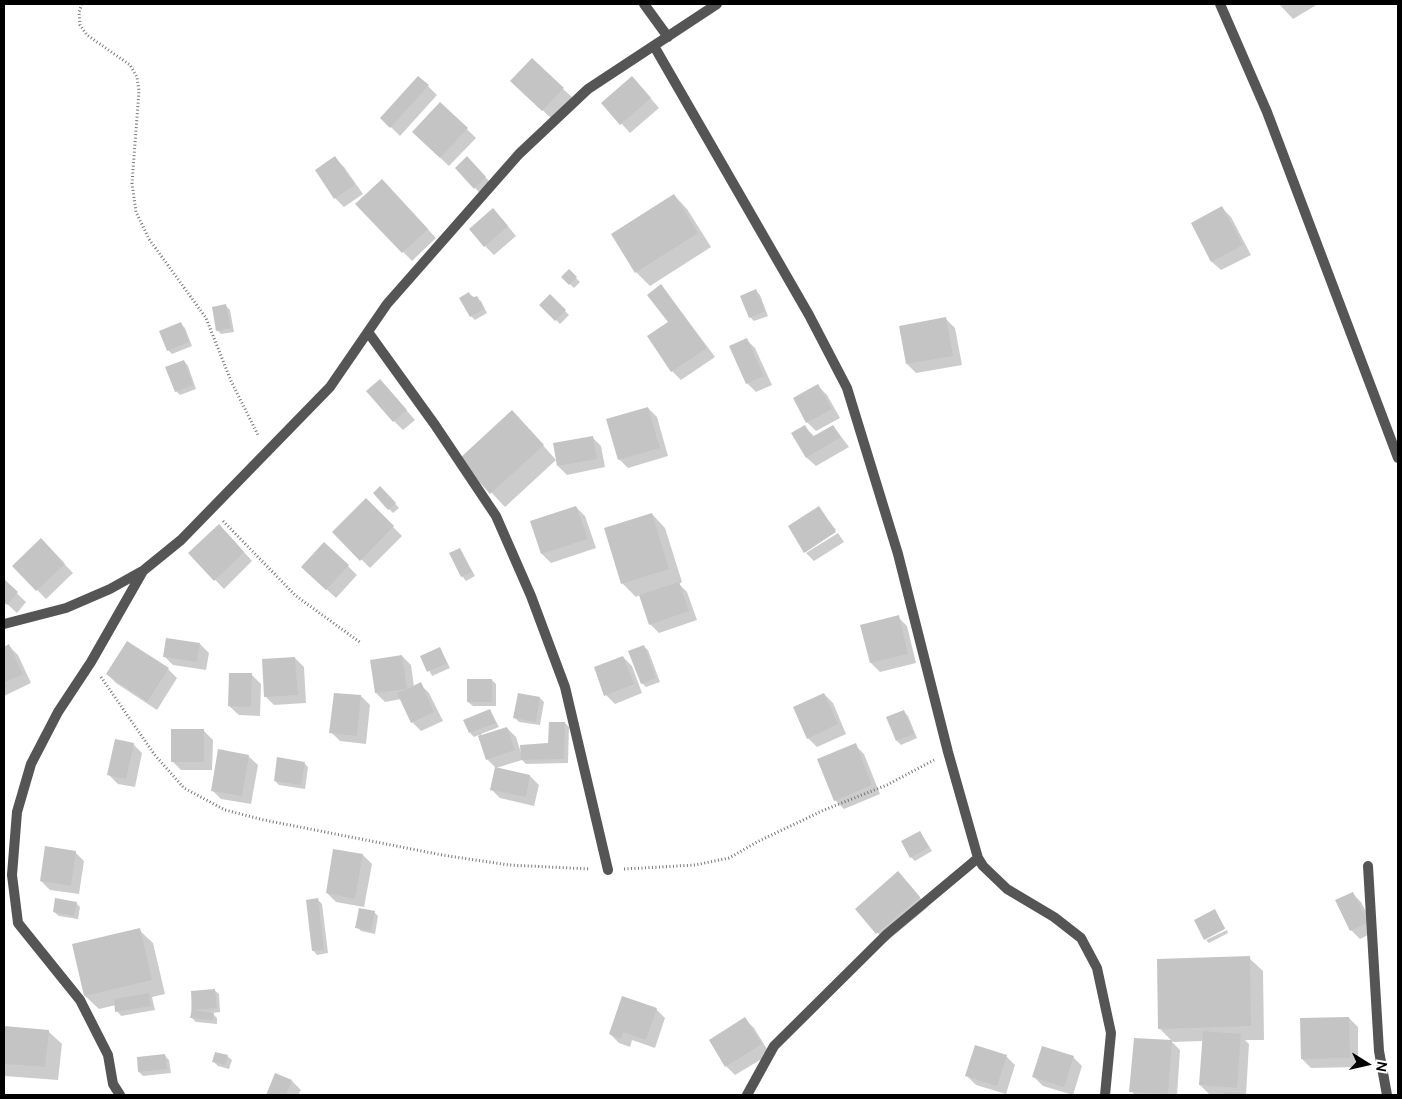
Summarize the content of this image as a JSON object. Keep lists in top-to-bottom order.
{
  "north": "right"
}
